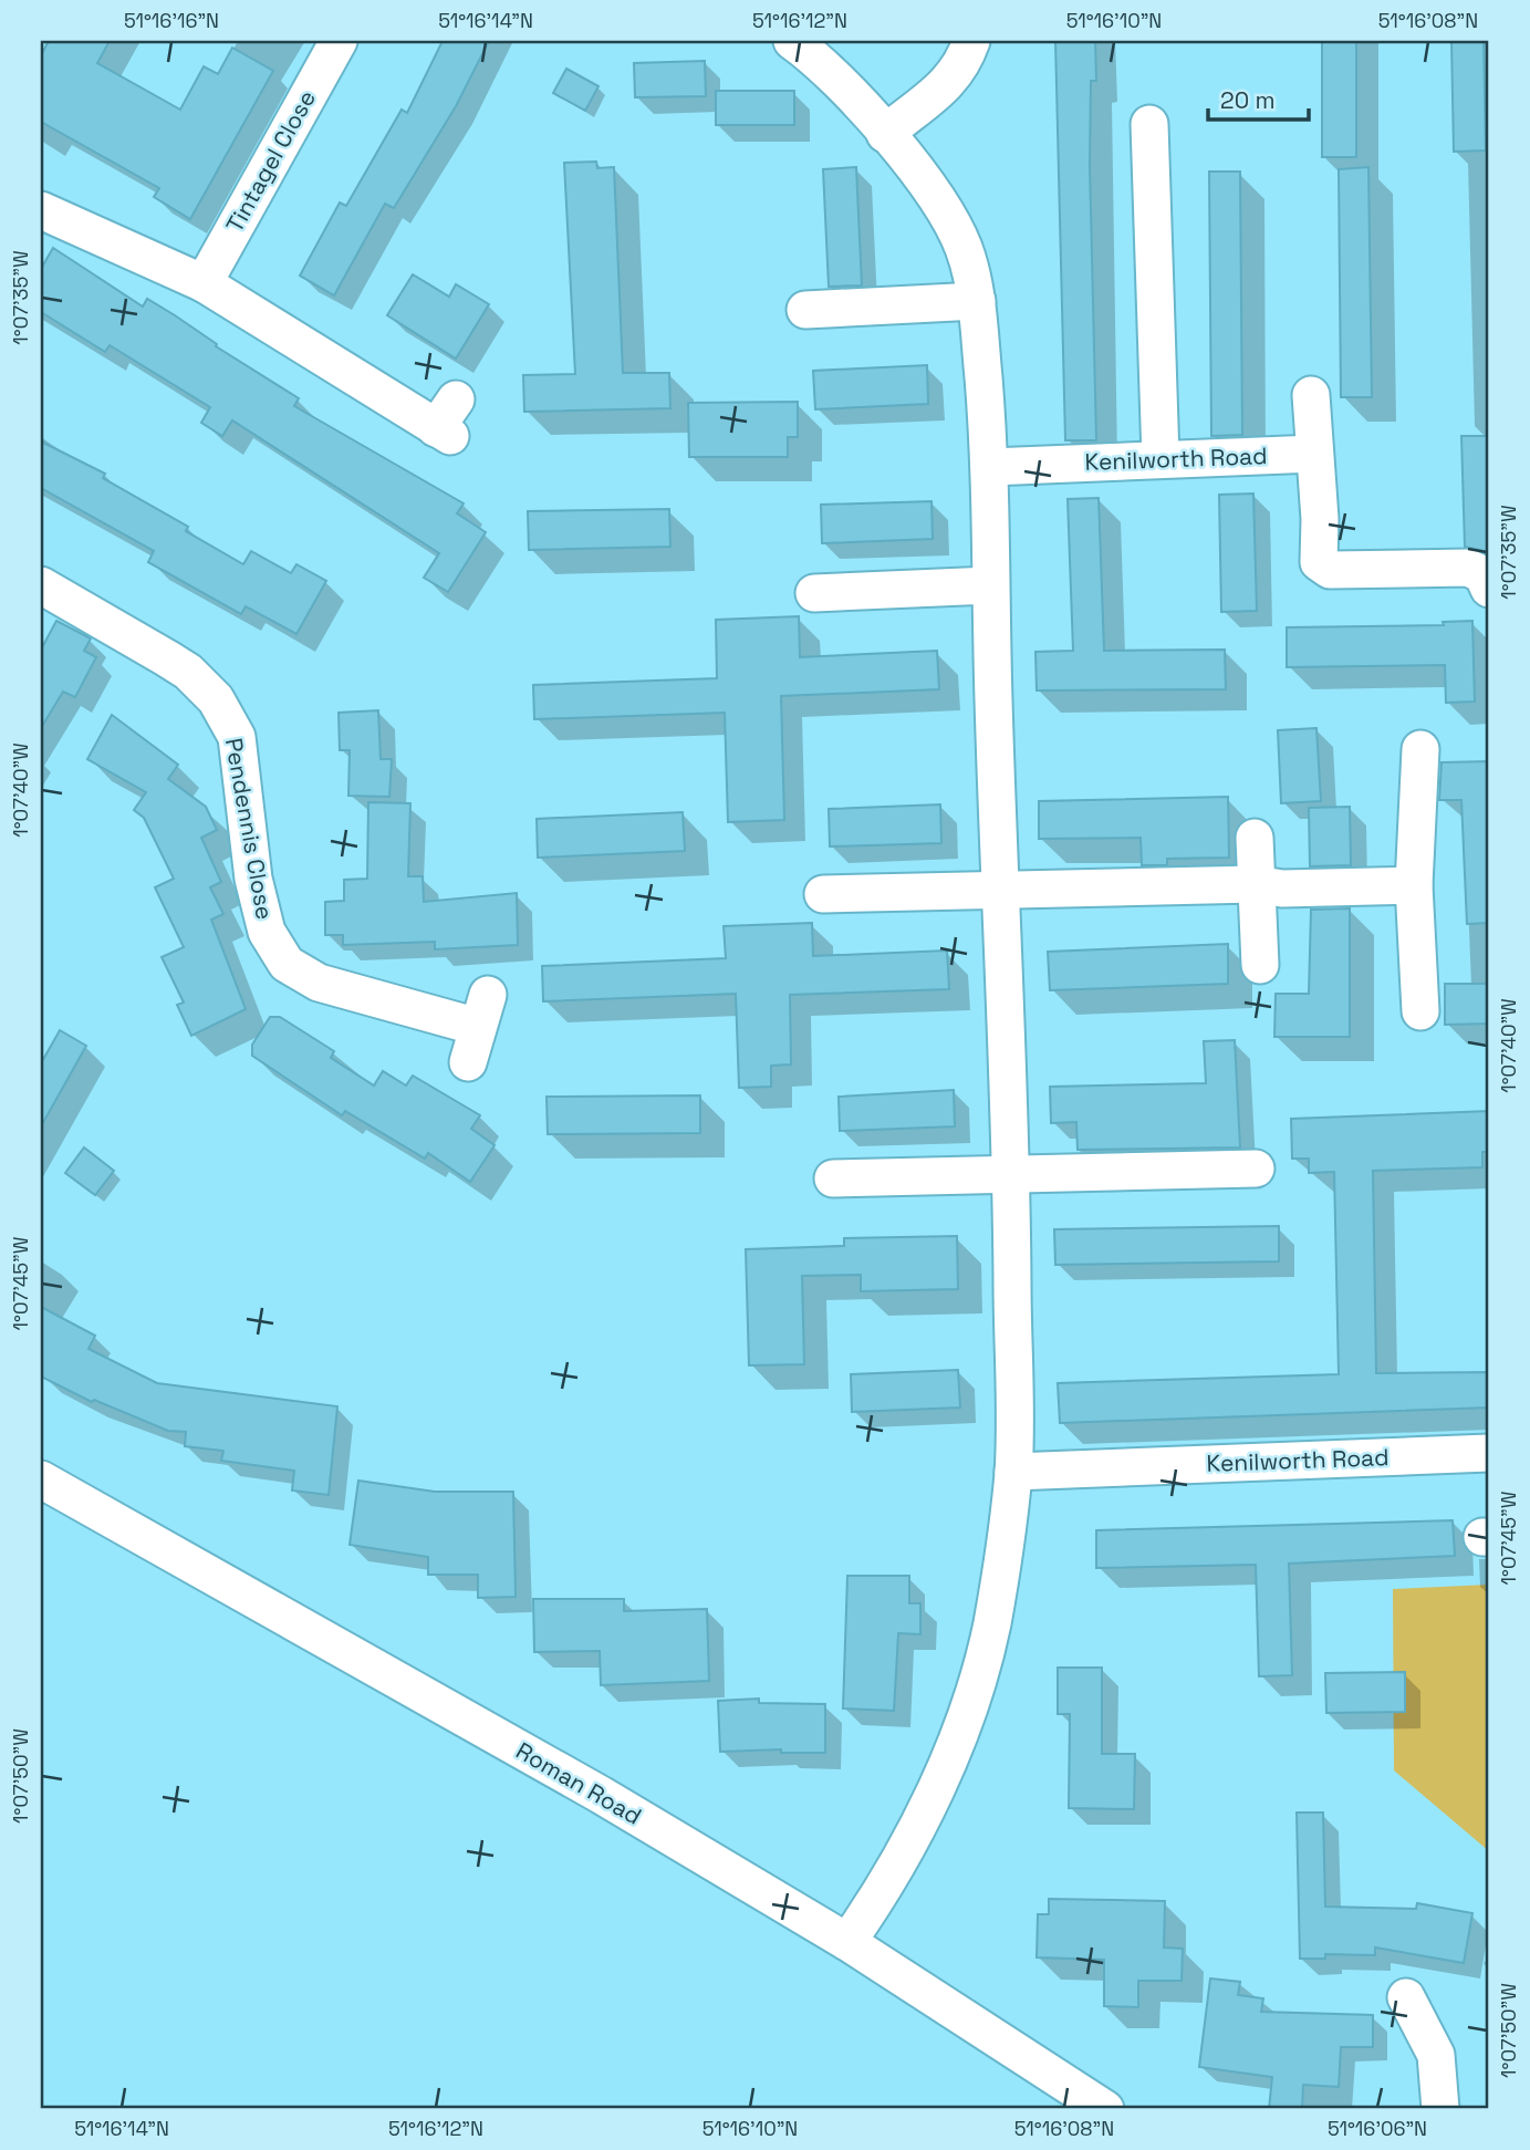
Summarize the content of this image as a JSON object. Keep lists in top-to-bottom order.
{
  "streets": {
    "street": [
      "Tintagel Close",
      "Kenilworth Road",
      "Pendennis Close",
      "Roman Road"
    ]
  },
  "scale_bar": "20 m",
  "coordinates": [
    "51°16'16\"N",
    "51°16'14\"N",
    "51°16'12\"N",
    "51°16'10\"N",
    "51°16'08\"N",
    "1°07'35\"W",
    "1°07'40\"W",
    "1°07'45\"W",
    "1°07'50\"W",
    "51°16'06\"N"
  ]
}
